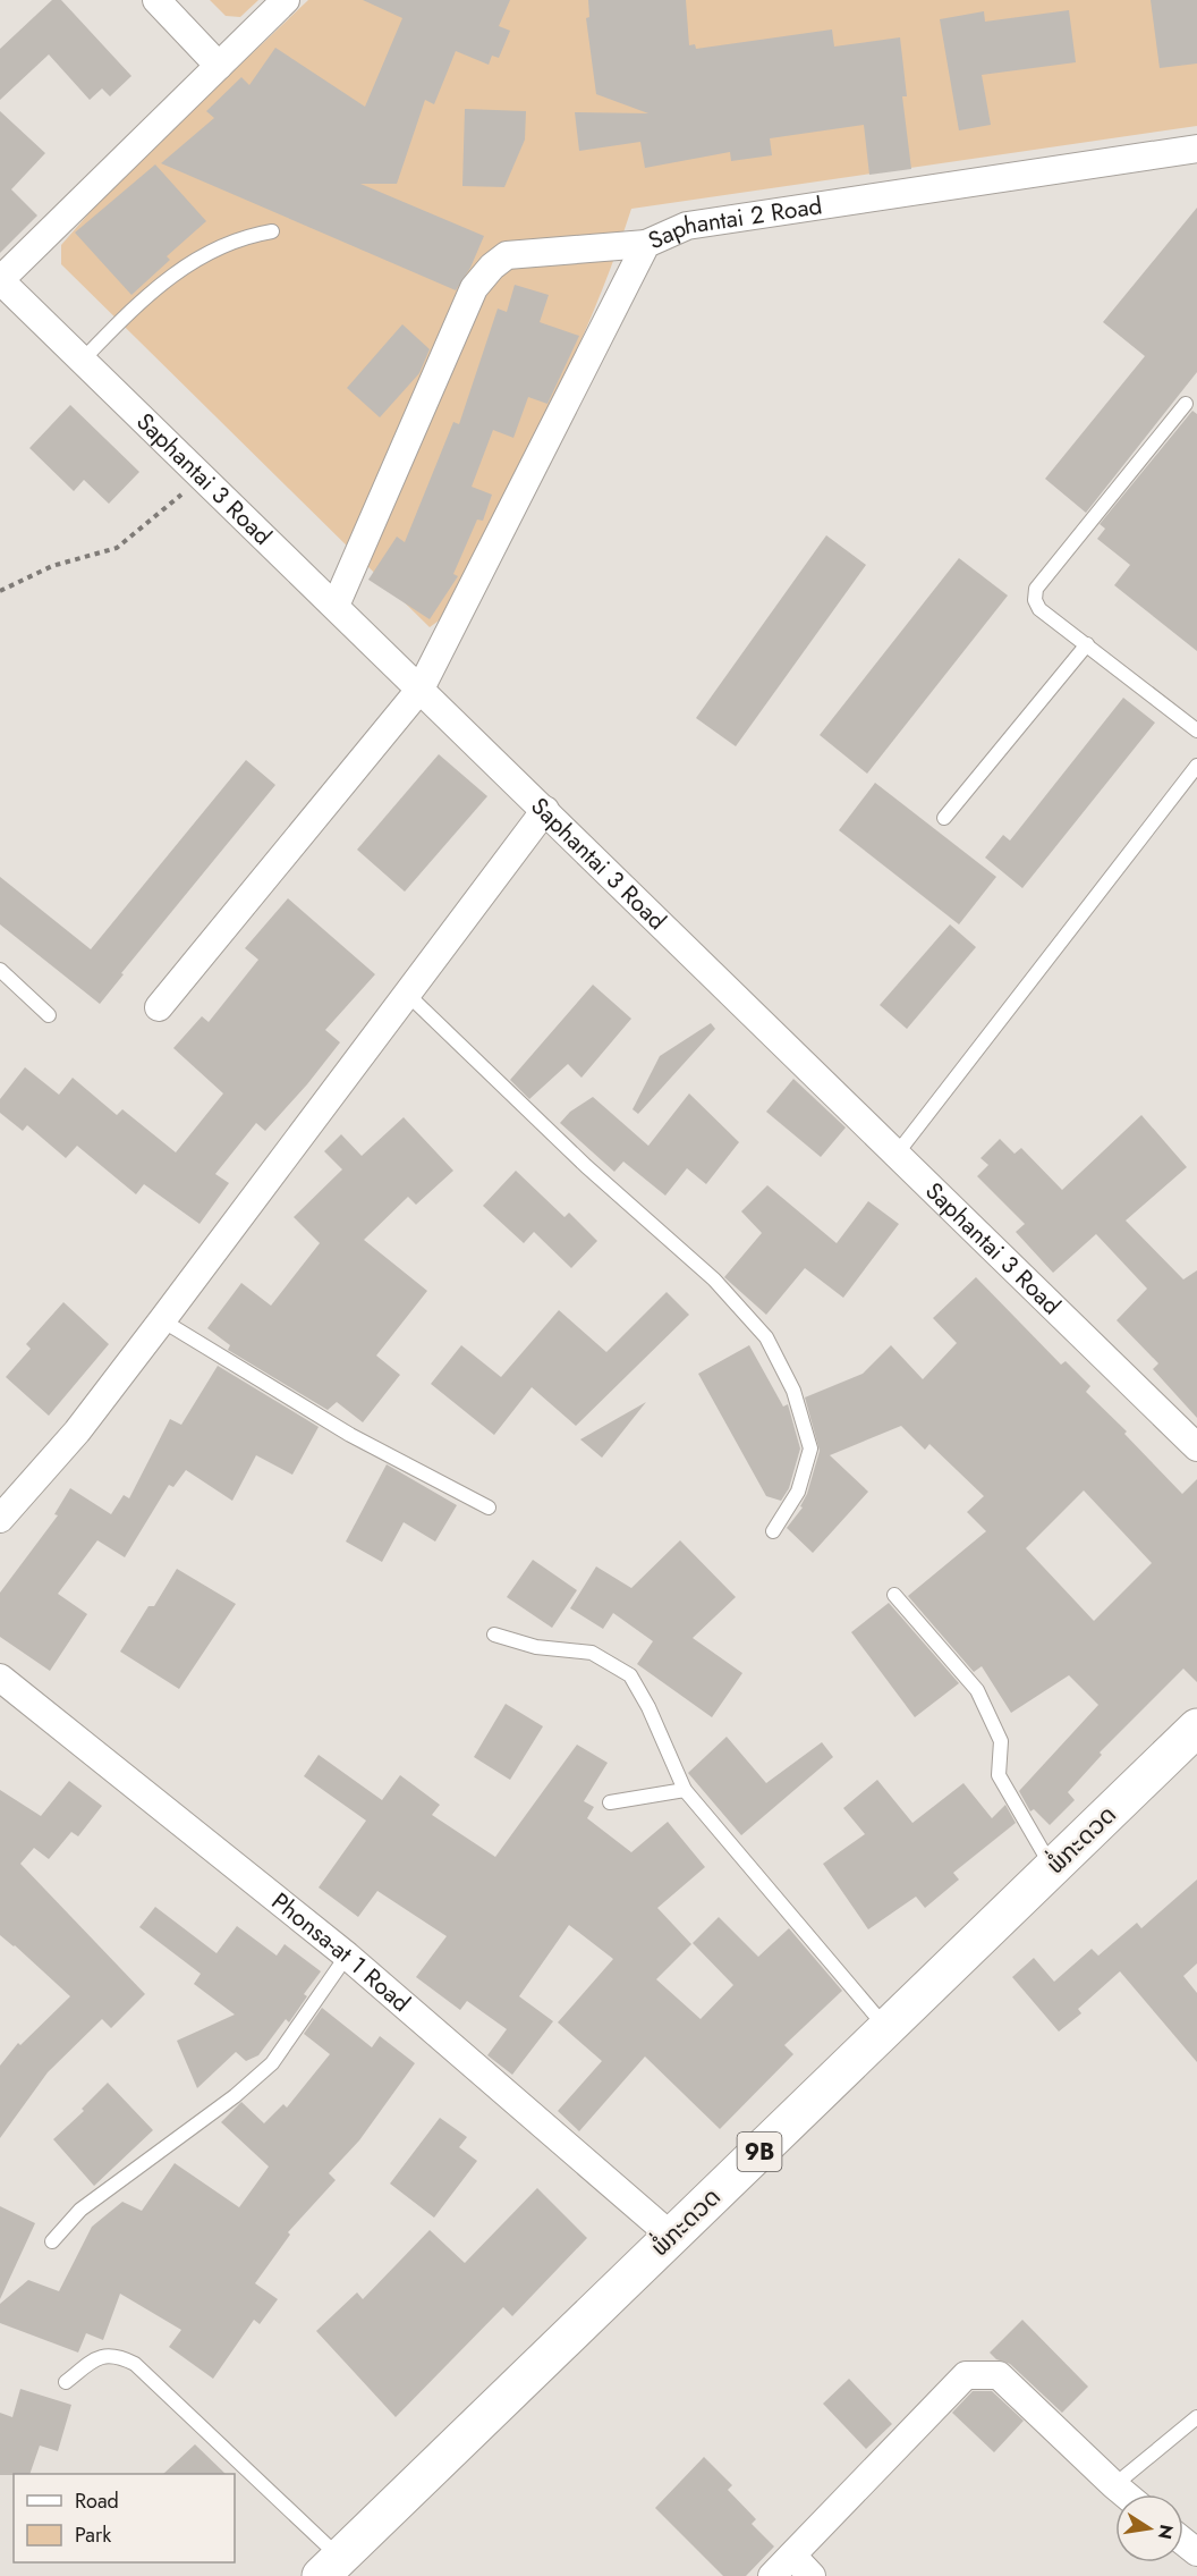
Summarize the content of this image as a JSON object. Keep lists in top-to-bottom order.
{
  "streets": {
    "main road": ["ພໍ່ກະດວດ", "9B"],
    "street": ["Saphantai 2 Road", "Saphantai 3 Road", "Phonsa-at 1 Road"]
  },
  "crossings": [
    ["Saphantai 2 Road", "Saphantai 3 Road"],
    ["ພໍ່ກະດວດ", "Phonsa-at 1 Road"]
  ],
  "legend": ["Road", "Park"],
  "north": "right"
}
